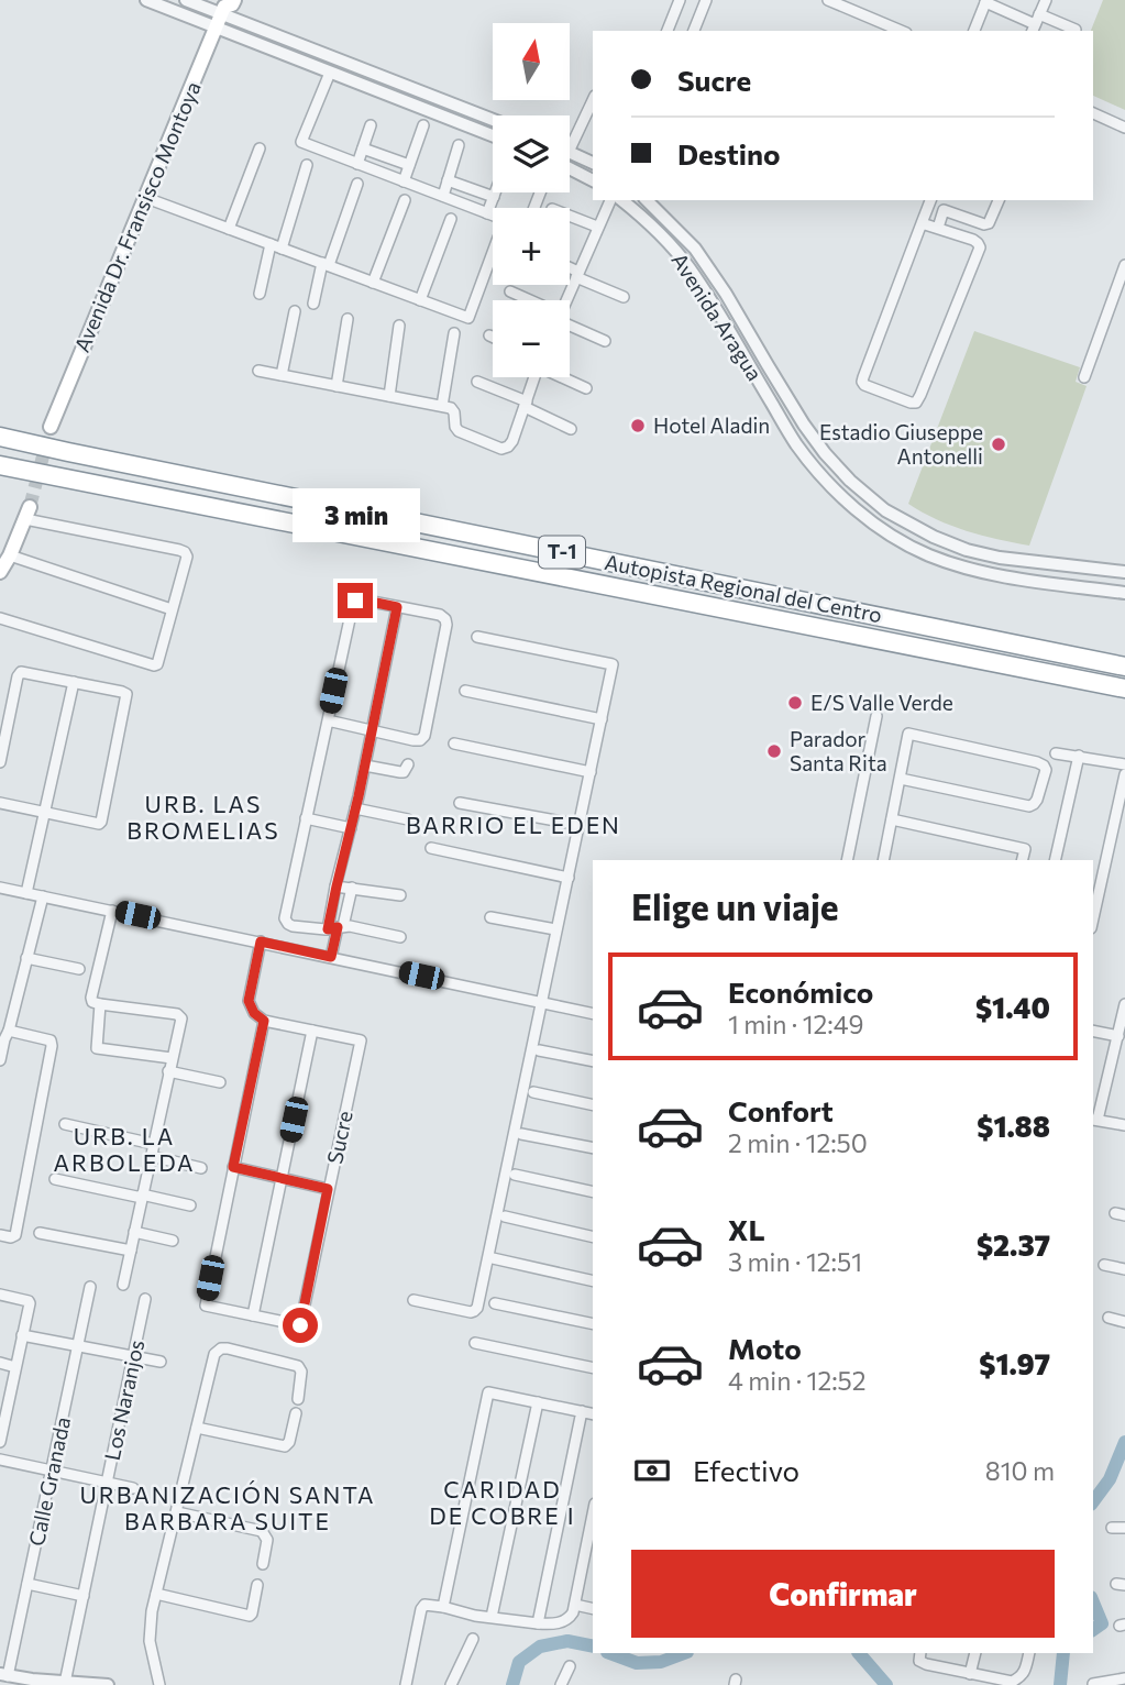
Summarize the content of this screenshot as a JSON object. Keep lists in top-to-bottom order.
{
  "streets": {
    "highway": ["T-1", "Autopista Regional del Centro"],
    "main road": ["Avenida Dr. Fransisco Montoya"],
    "street": [
      "Avenida Aragua",
      "Sucre",
      "Los Naranjos",
      "Calle Granada"
    ]
  },
  "districts": [
    "URB. LAS BROMELIAS",
    "BARRIO EL EDEN",
    "URB. LA ARBOLEDA",
    "CARIDAD DE COBRE I",
    "URBANIZACIÓN SANTA BARBARA SUITE"
  ],
  "places": [
    "Hotel Aladin",
    "Estadio Giuseppe Antonelli",
    "E/S Valle Verde",
    "Parador Santa Rita"
  ],
  "north": "top",
  "page": {
    "map_buttons": ["+", "−"],
    "banner": ["Sucre", "Destino"],
    "bubble": "3 min",
    "heading": "Elige un viaje",
    "list": [
      {
        "name": "Económico",
        "note": "1 min · 12:49",
        "value": "$1.40"
      },
      {
        "name": "Confort",
        "note": "2 min · 12:50",
        "value": "$1.88"
      },
      {
        "name": "XL",
        "note": "3 min · 12:51",
        "value": "$2.37"
      },
      {
        "name": "Moto",
        "note": "4 min · 12:52",
        "value": "$1.97"
      }
    ],
    "pay": ["Efectivo", "810 m"],
    "buttons": "Confirmar"
  }
}
